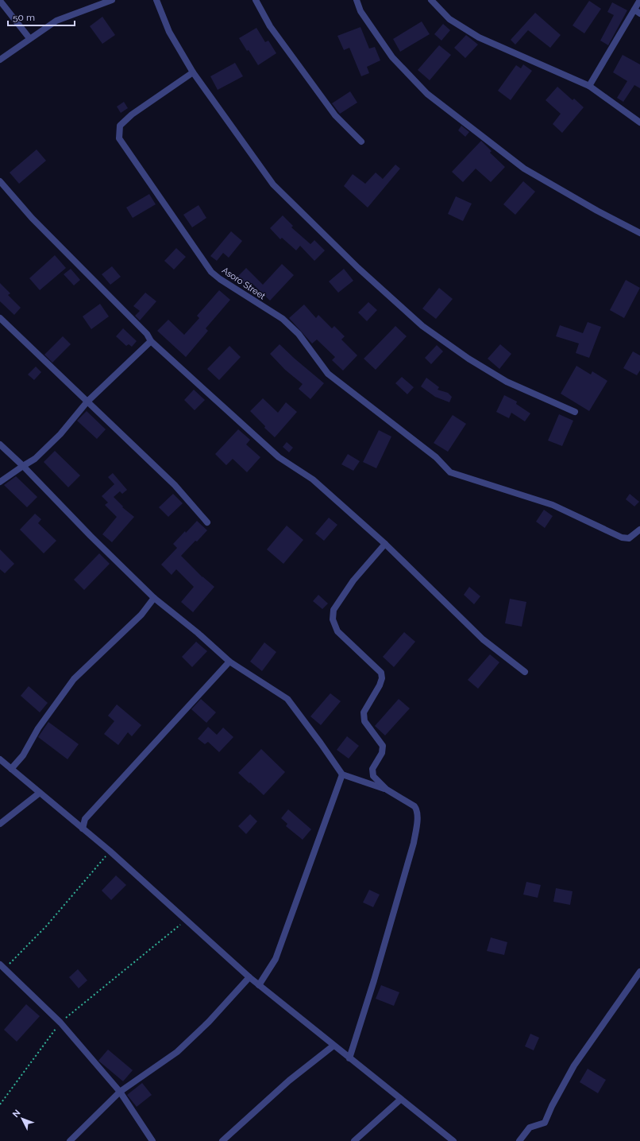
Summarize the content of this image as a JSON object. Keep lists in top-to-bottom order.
{
  "streets": {
    "street": ["Asoro Street"]
  },
  "scale_bar": "50 m",
  "north": "top left"
}
